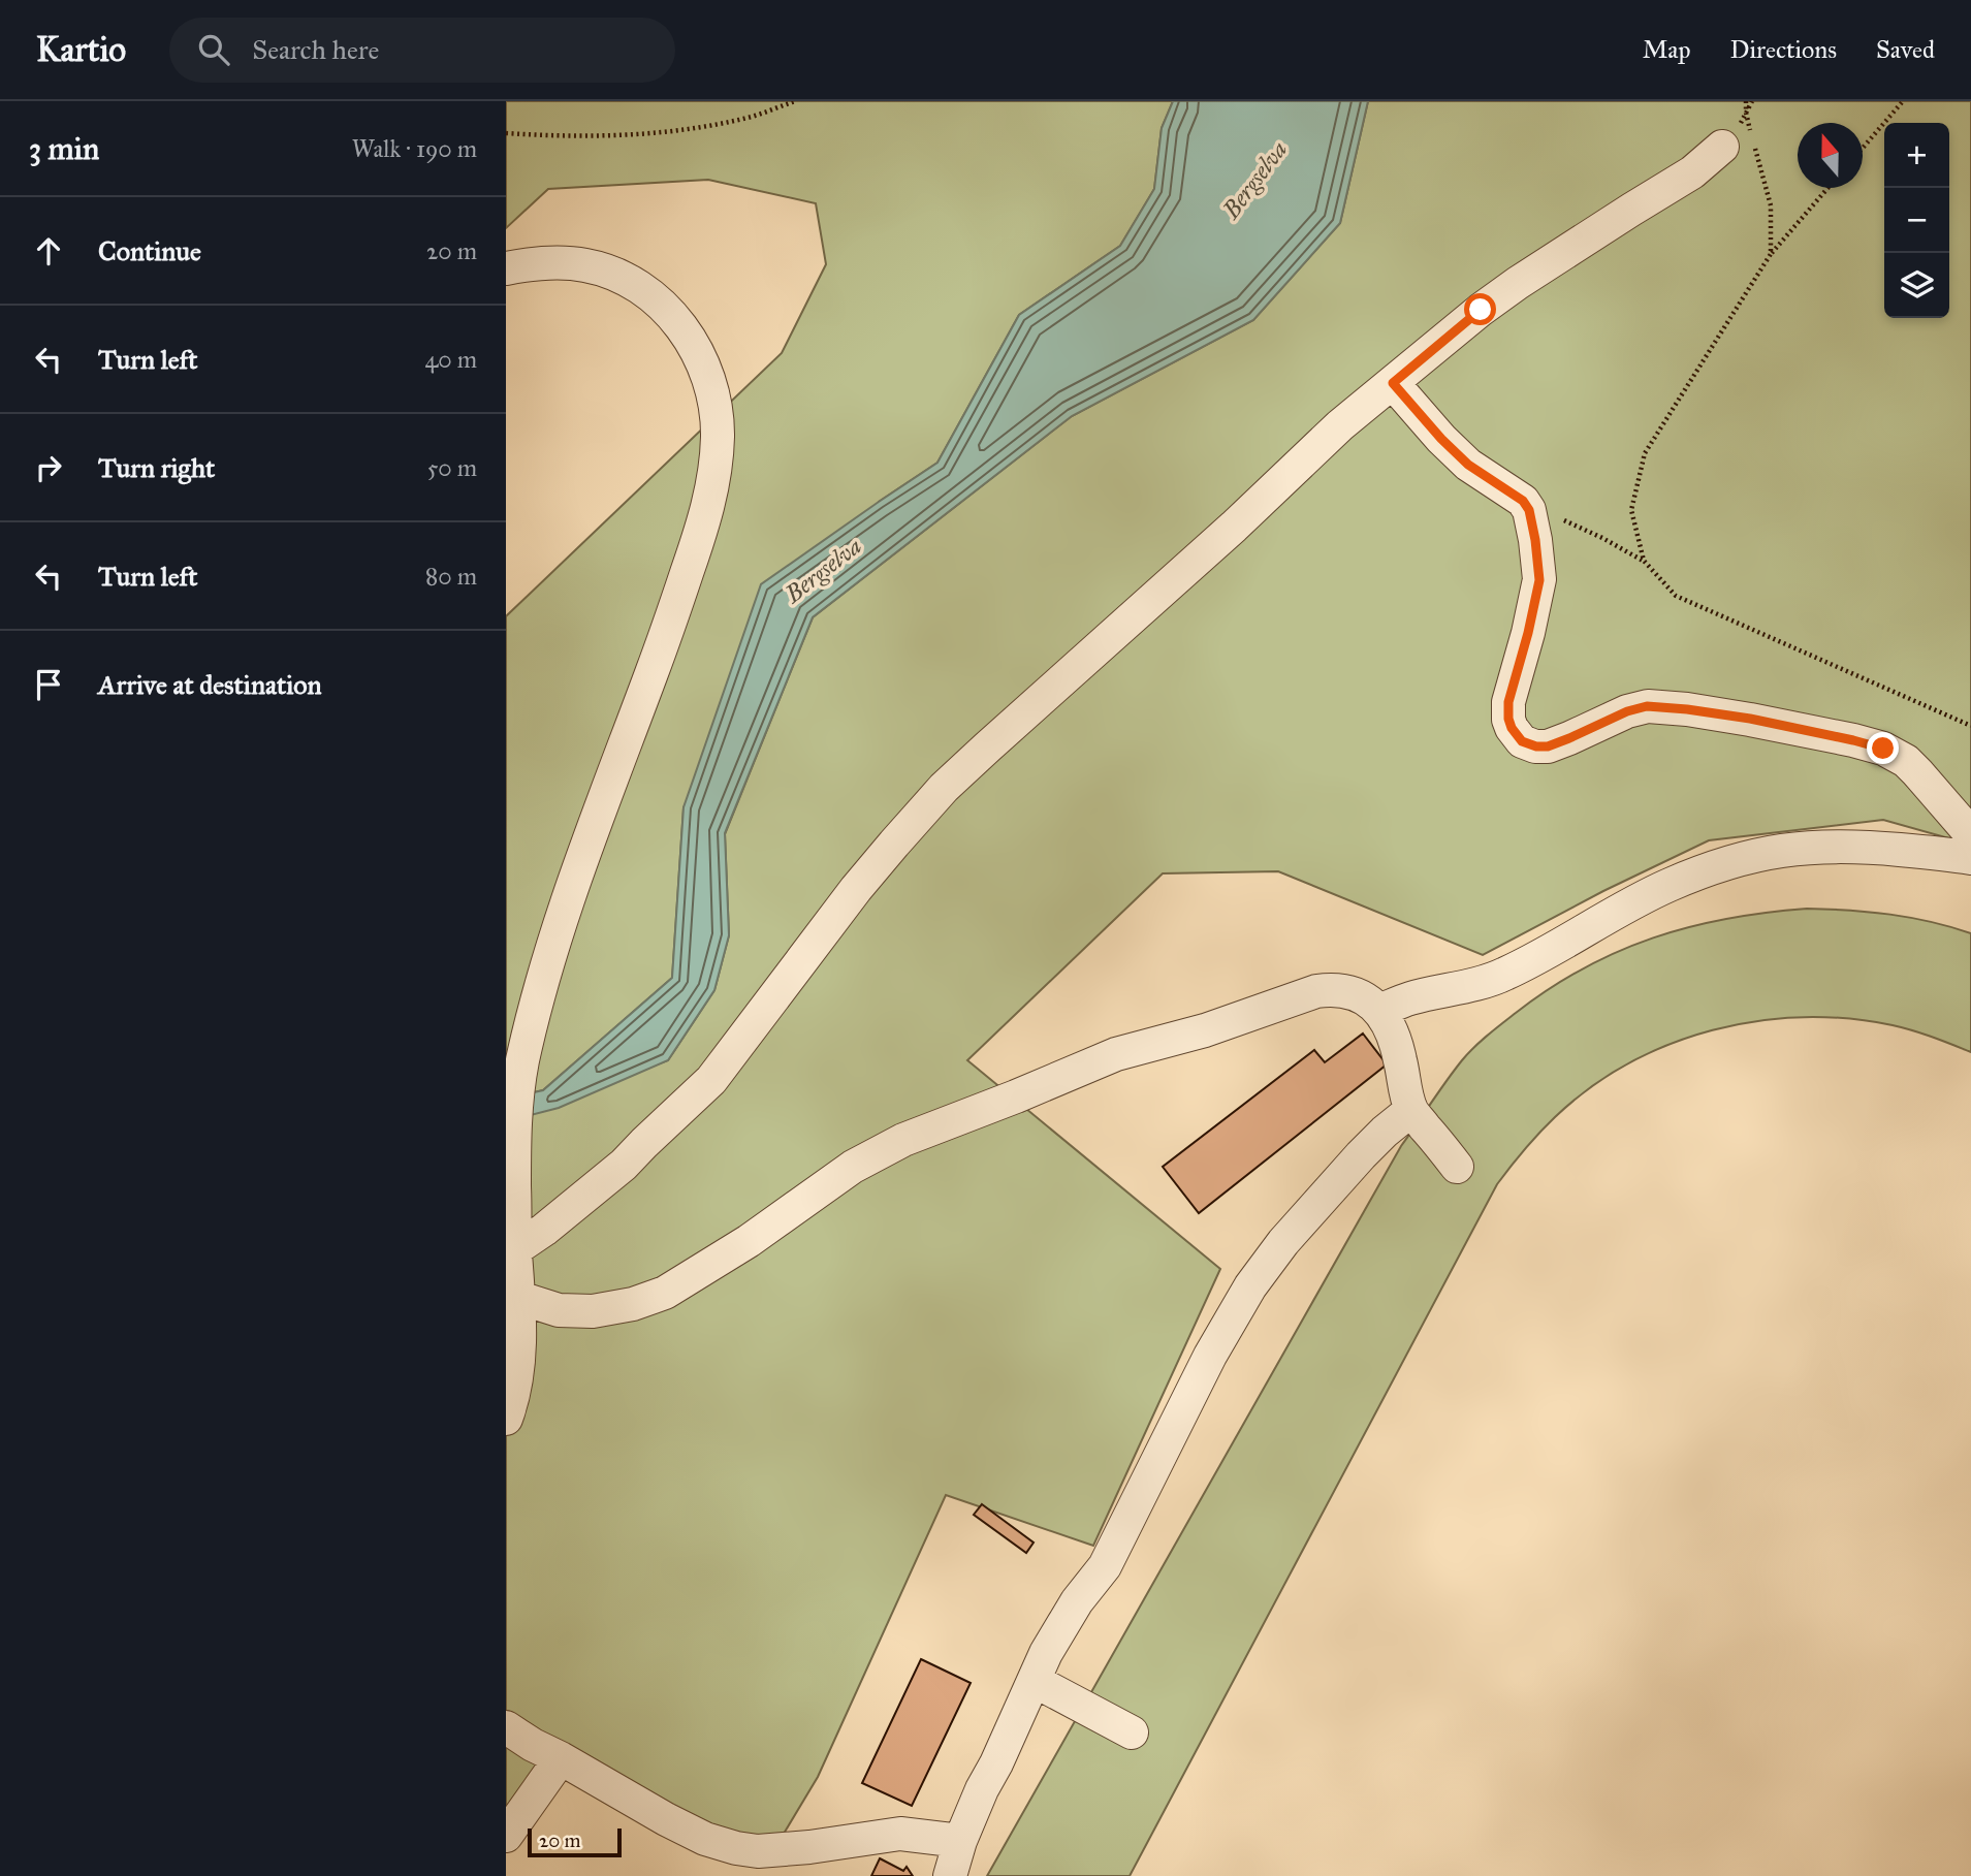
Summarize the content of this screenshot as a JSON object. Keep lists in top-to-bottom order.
{
  "water": ["Bergselva"],
  "scale_bar": "20 m",
  "north": "top",
  "page": {
    "header": "Kartio",
    "search": "Search here",
    "nav": ["Map", "Directions", "Saved"],
    "heading": ["3 min", "Walk · 190 m"],
    "map_buttons": ["+", "−"],
    "list": [
      ["Continue", "20 m"],
      ["Turn left", "40 m"],
      ["Turn right", "50 m"],
      ["Turn left", "80 m"],
      "Arrive at destination"
    ],
    "scale": "20 m"
  }
}
